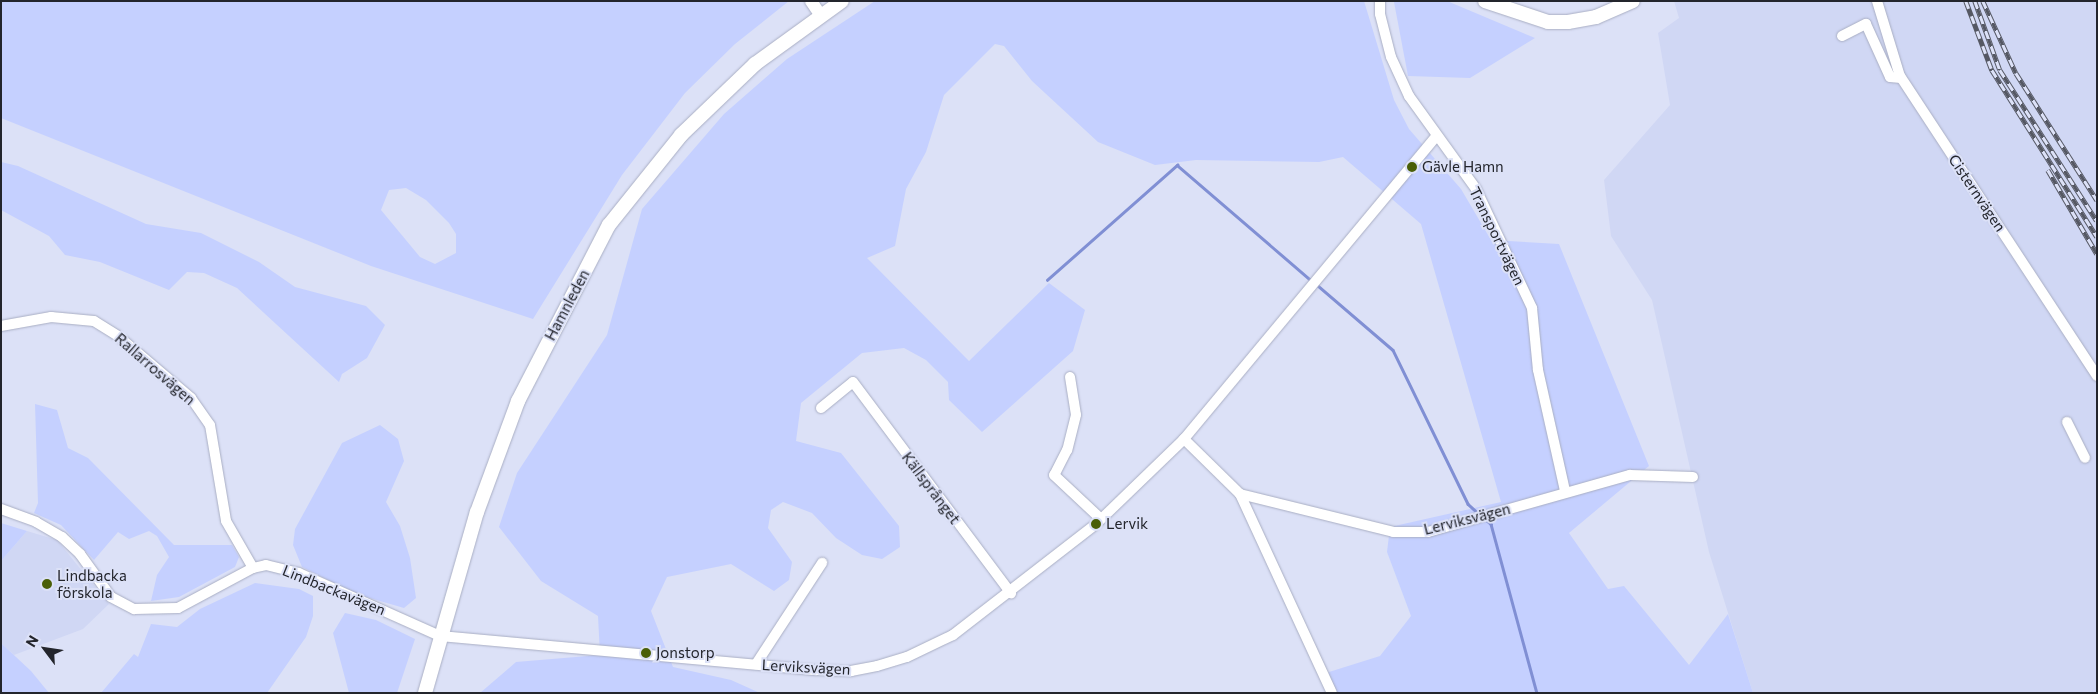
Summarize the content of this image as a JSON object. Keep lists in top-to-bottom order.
{
  "streets": {
    "main road": ["Hamnleden"],
    "street": [
      "Cisternvägen",
      "Transportvägen",
      "Rallarrosvägen",
      "Källsprånget",
      "Lerviksvägen",
      "Lindbackavägen"
    ]
  },
  "crossings": [
    ["Transportvägen", "Lerviksvägen"],
    ["Hamnleden", "Lerviksvägen"],
    ["Hamnleden", "Lindbackavägen"],
    ["Rallarrosvägen", "Lindbackavägen"],
    ["Källsprånget", "Lerviksvägen"],
    ["Lerviksvägen", "Lindbackavägen"]
  ],
  "places": [
    "Gävle Hamn",
    "Lervik",
    "Lindbacka förskola",
    "Jonstorp"
  ],
  "north": "top left"
}
